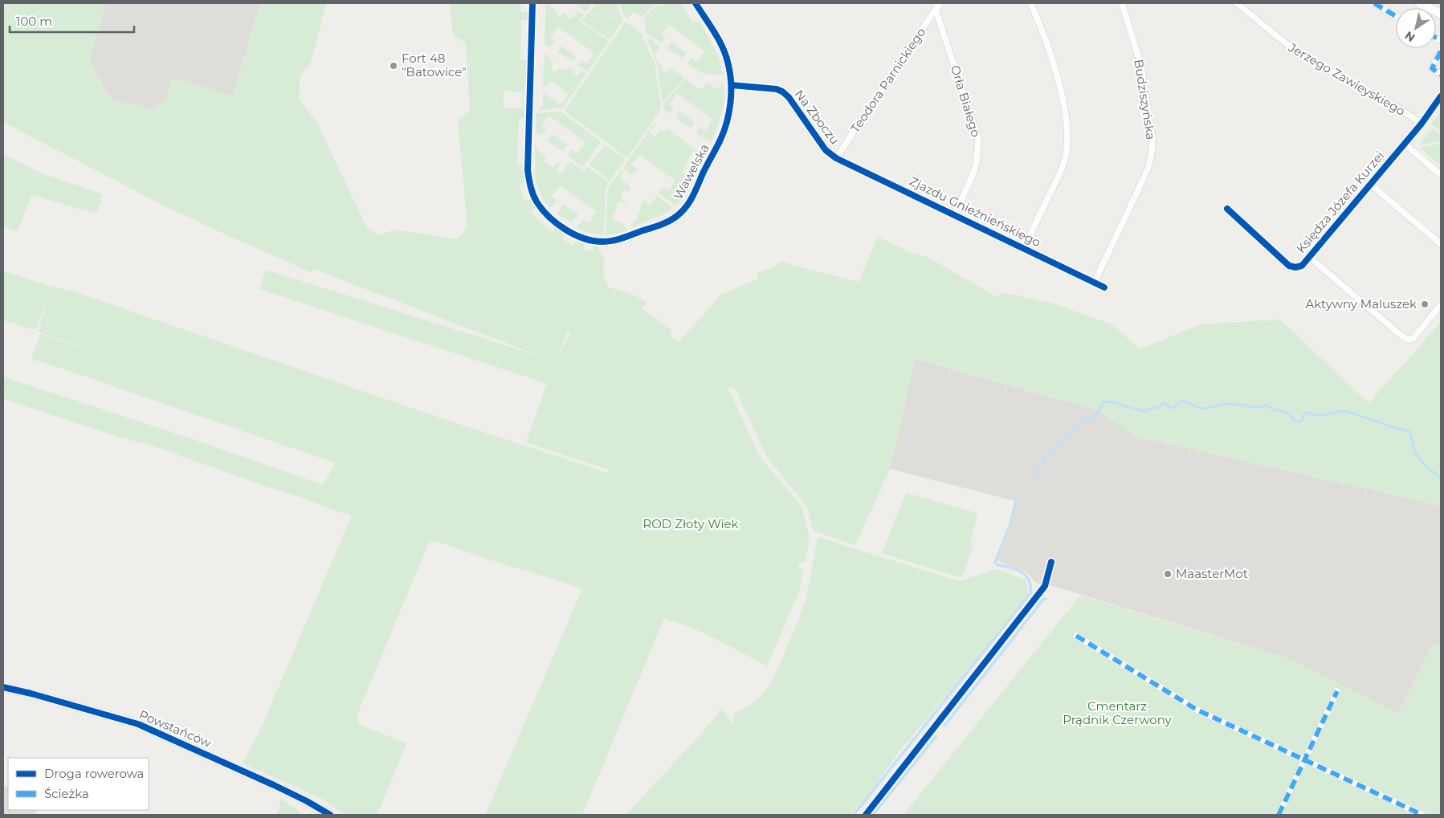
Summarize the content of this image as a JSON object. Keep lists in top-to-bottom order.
{
  "streets": {
    "street": [
      "Jerzego Zawieyskiego",
      "Teodora Parnickiego",
      "Budziszyńska",
      "Orła Białego",
      "Na Zboczu",
      "Wawelska",
      "Księdza Józefa Kurzei",
      "Zjazdu Gnieźnieńskiego",
      "Powstańców"
    ]
  },
  "crossings": [
    ["Jerzego Zawieyskiego", "Księdza Józefa Kurzei"],
    ["Teodora Parnickiego", "Orła Białego"],
    ["Teodora Parnickiego", "Na Zboczu"],
    ["Teodora Parnickiego", "Zjazdu Gnieźnieńskiego"],
    ["Budziszyńska", "Zjazdu Gnieźnieńskiego"],
    ["Orła Białego", "Zjazdu Gnieźnieńskiego"],
    ["Na Zboczu", "Wawelska"],
    ["Na Zboczu", "Zjazdu Gnieźnieńskiego"]
  ],
  "parks": ["ROD Złoty Wiek", "Cmentarz Prądnik Czerwony"],
  "places": ["Fort 48 \"Batowice\"", "Aktywny Maluszek", "MaasterMot"],
  "legend": ["Droga rowerowa", "Ścieżka"],
  "scale_bar": "100 m",
  "north": "bottom left"
}
